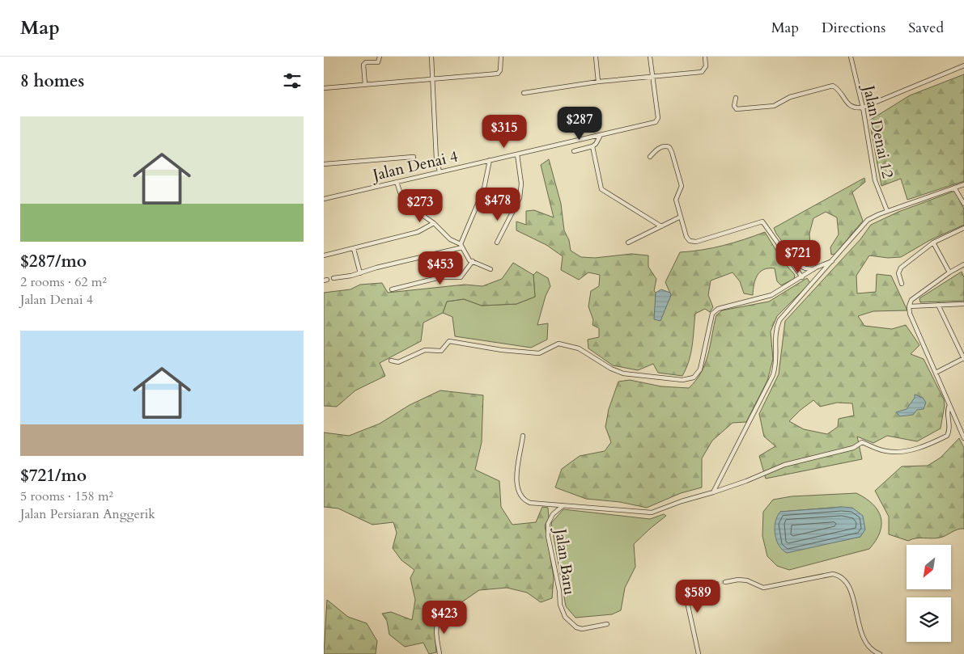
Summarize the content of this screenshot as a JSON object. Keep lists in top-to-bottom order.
{
  "streets": {
    "street": ["Jalan Denai 12", "Jalan Denai 4", "Jalan Baru"]
  },
  "north": "bottom left",
  "page": {
    "header": "Map",
    "nav": ["Map", "Directions", "Saved"],
    "heading": "8 homes",
    "list": [
      {
        "name": "$287/mo",
        "note": "2 rooms · 62 m² · Jalan Denai 4"
      },
      {
        "name": "$721/mo",
        "note": "5 rooms · 158 m² · Jalan Persiaran Anggerik"
      }
    ],
    "price": [
      "$287",
      "$315",
      "$478",
      "$273",
      "$721",
      "$453",
      "$589",
      "$423"
    ]
  }
}
